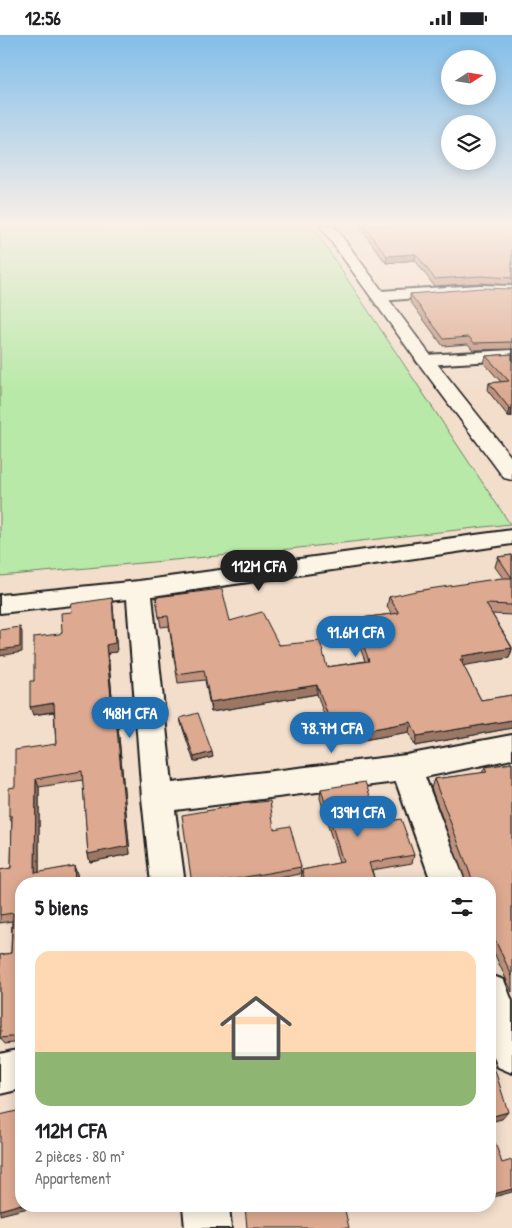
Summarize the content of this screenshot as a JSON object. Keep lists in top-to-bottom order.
{
  "north": "right",
  "page": {
    "status": "12:56",
    "price": [
      "112M CFA",
      "91.6M CFA",
      "148M CFA",
      "78.7M CFA",
      "139M CFA"
    ],
    "heading": "5 biens",
    "list": [
      {
        "name": "112M CFA",
        "note": "2 pièces · 80 m² · Appartement"
      }
    ]
  }
}
